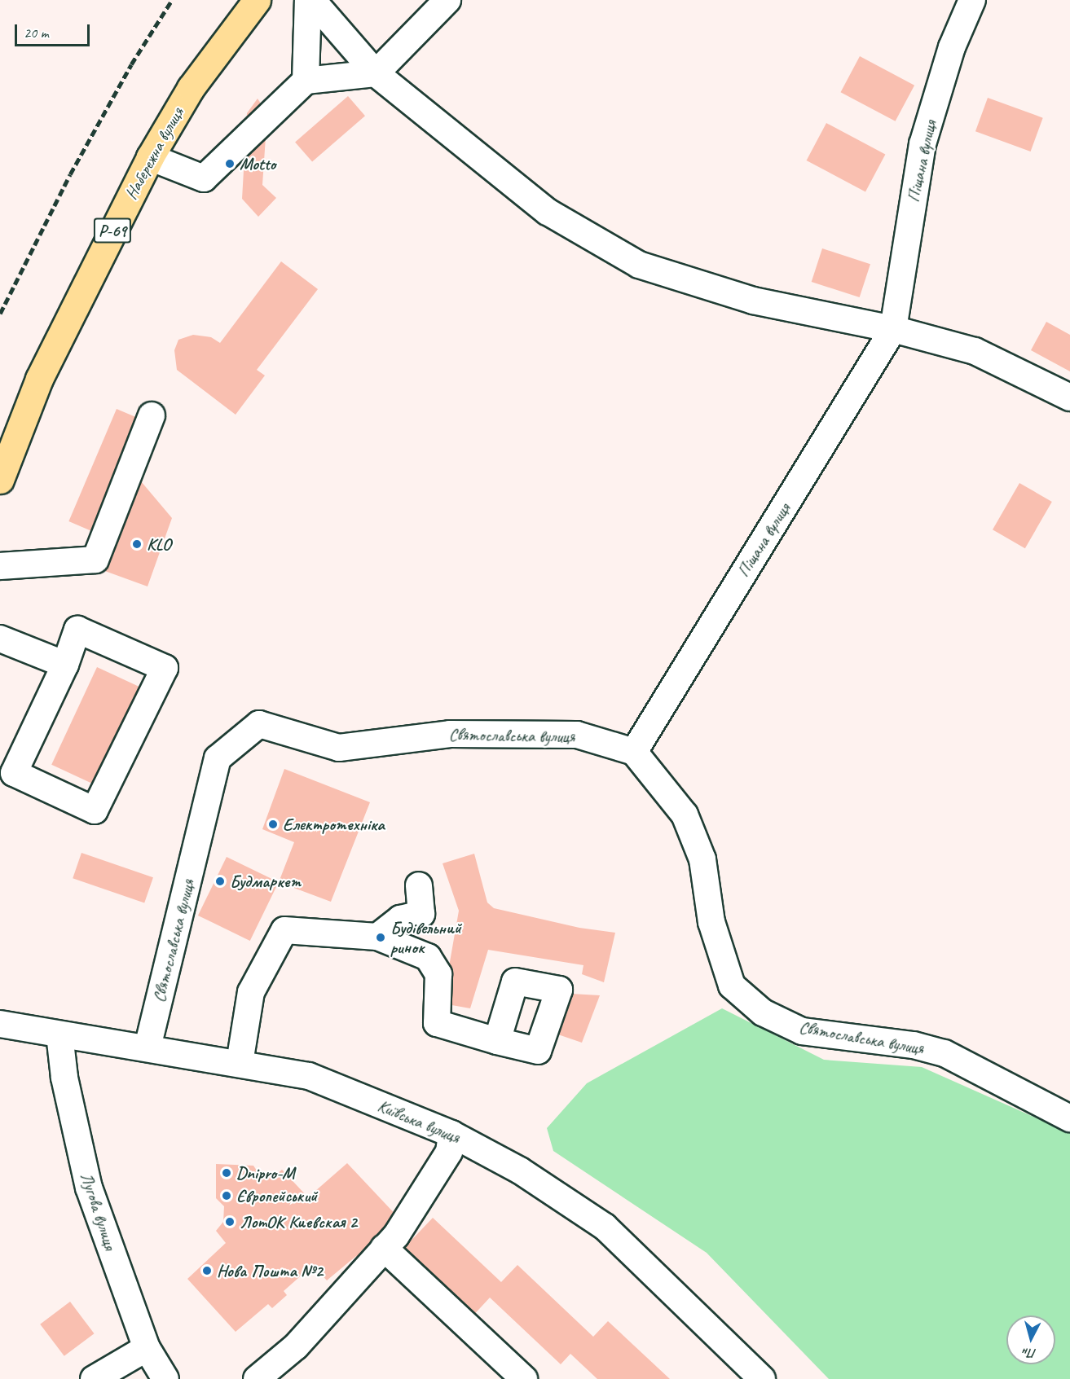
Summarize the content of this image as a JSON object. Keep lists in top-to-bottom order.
{
  "streets": {
    "main road": ["Набережна вулиця", "Р-69"],
    "street": [
      "Піщана вулиця",
      "Святославська вулиця",
      "Київська вулиця",
      "Лугова вулиця"
    ]
  },
  "crossings": [
    ["Піщана вулиця", "Святославська вулиця"],
    ["Святославська вулиця", "Київська вулиця"],
    ["Київська вулиця", "Лугова вулиця"]
  ],
  "places": [
    "Motto",
    "KLO",
    "Електротехніка",
    "Будмаркет",
    "Будівельний ринок",
    "Dnipro-M",
    "Європейський",
    "ЛотОК Киевская 2",
    "Нова Пошта №2"
  ],
  "scale_bar": "20 m",
  "north": "bottom"
}
